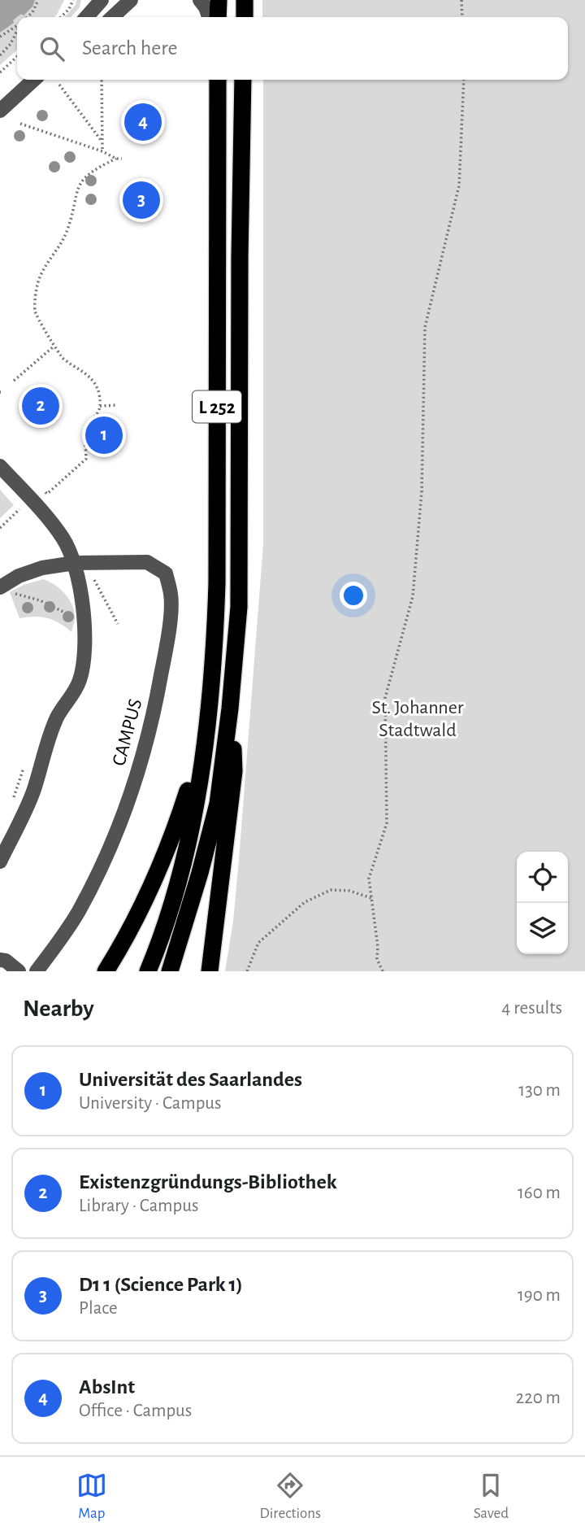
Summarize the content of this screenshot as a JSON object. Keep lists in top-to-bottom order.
{
  "streets": {
    "highway": ["L 252"],
    "street": ["CAMPUS"]
  },
  "parks": ["St. Johanner Stadtwald"],
  "page": {
    "search": "Search here",
    "pins": [
      "4",
      "3",
      "2",
      "1"
    ],
    "heading": ["Nearby", "4 results"],
    "list": [
      {
        "mark": "1",
        "name": "Universität des Saarlandes",
        "note": "University · Campus",
        "value": "130 m"
      },
      {
        "mark": "2",
        "name": "Existenzgründungs-Bibliothek",
        "note": "Library · Campus",
        "value": "160 m"
      },
      {
        "mark": "3",
        "name": "D1 1 (Science Park 1)",
        "note": "Place",
        "value": "190 m"
      },
      {
        "mark": "4",
        "name": "AbsInt",
        "note": "Office · Campus",
        "value": "220 m"
      }
    ],
    "nav": ["Map", "Directions", "Saved"]
  }
}
